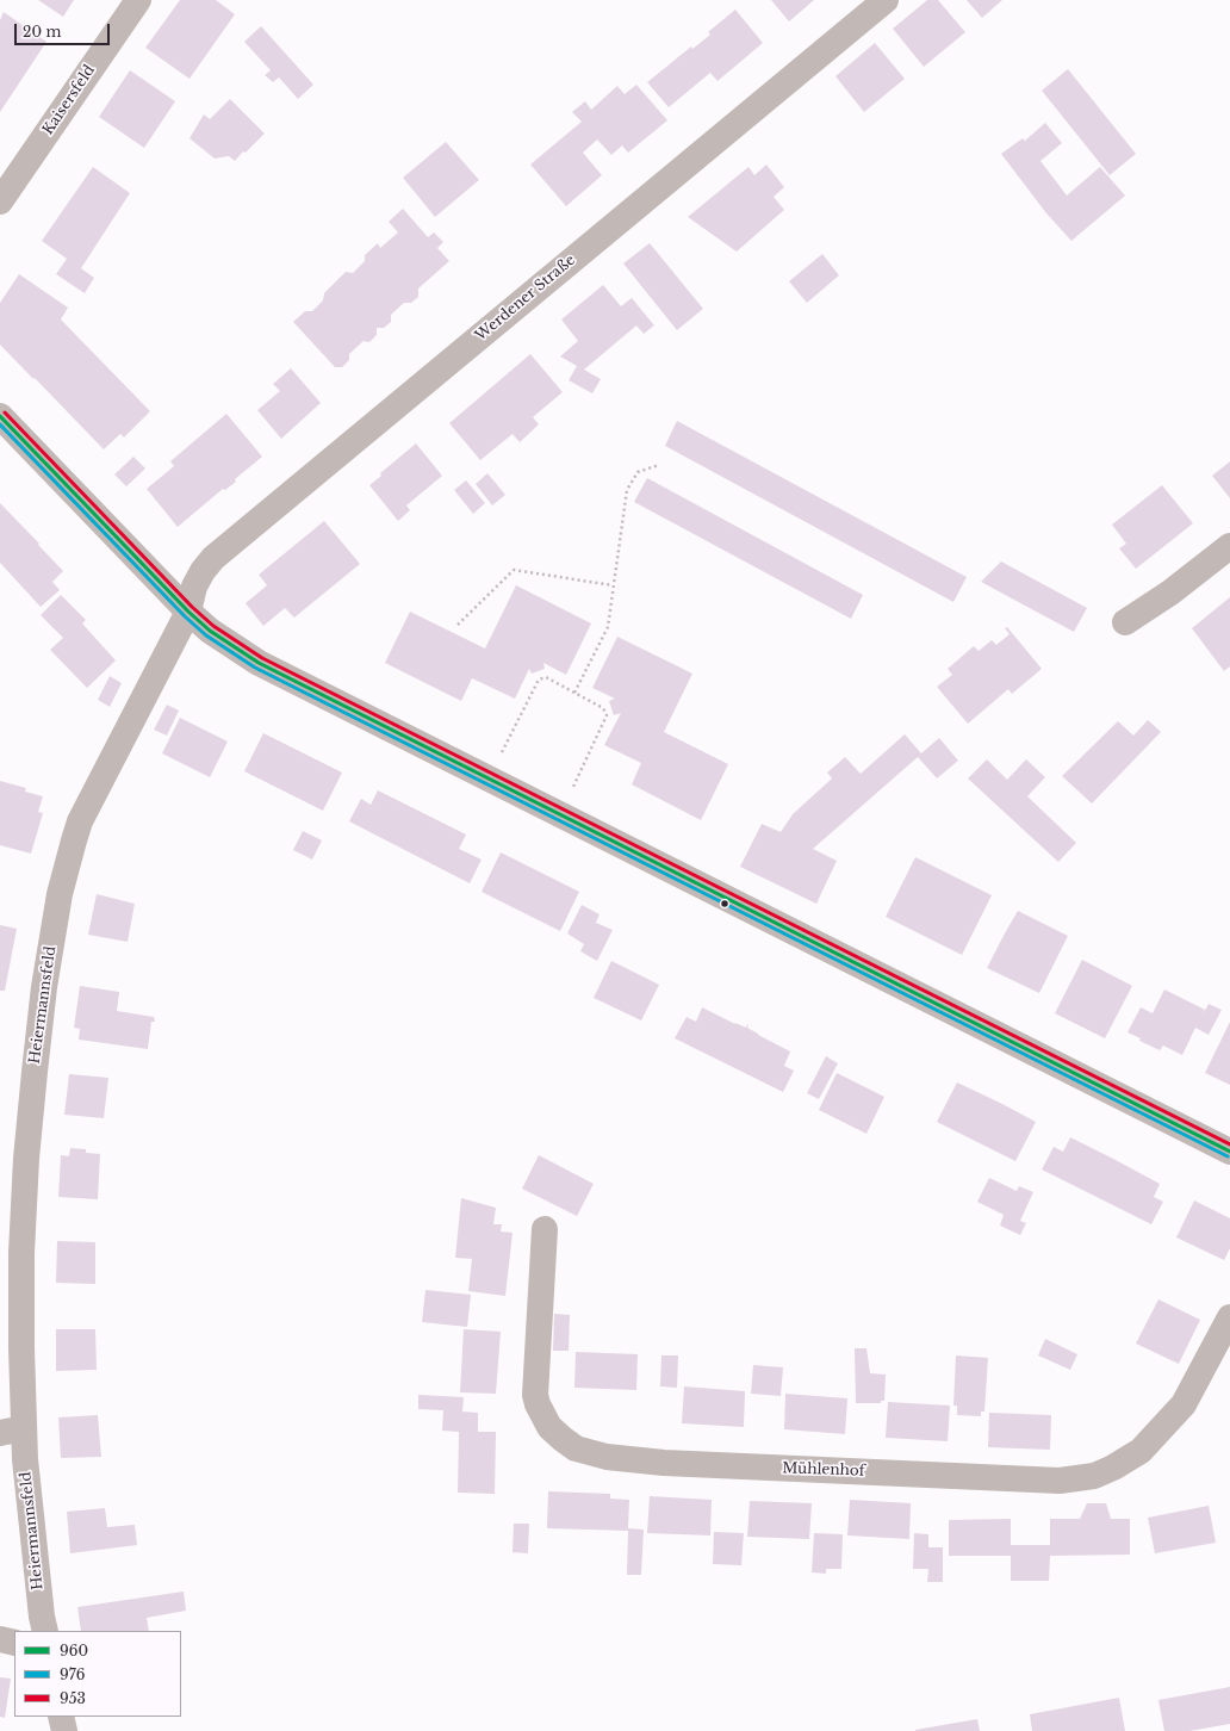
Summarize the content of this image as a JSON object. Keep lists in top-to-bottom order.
{
  "streets": {
    "street": [
      "Kaisersfeld",
      "Werdener Straße",
      "Heiermannsfeld",
      "Mühlenhof"
    ]
  },
  "crossings": [
    ["Werdener Straße", "Heiermannsfeld"]
  ],
  "lines": ["transit line 953", "transit line 960", "transit line 976"],
  "legend": ["960", "976", "953"],
  "scale_bar": "20 m"
}
